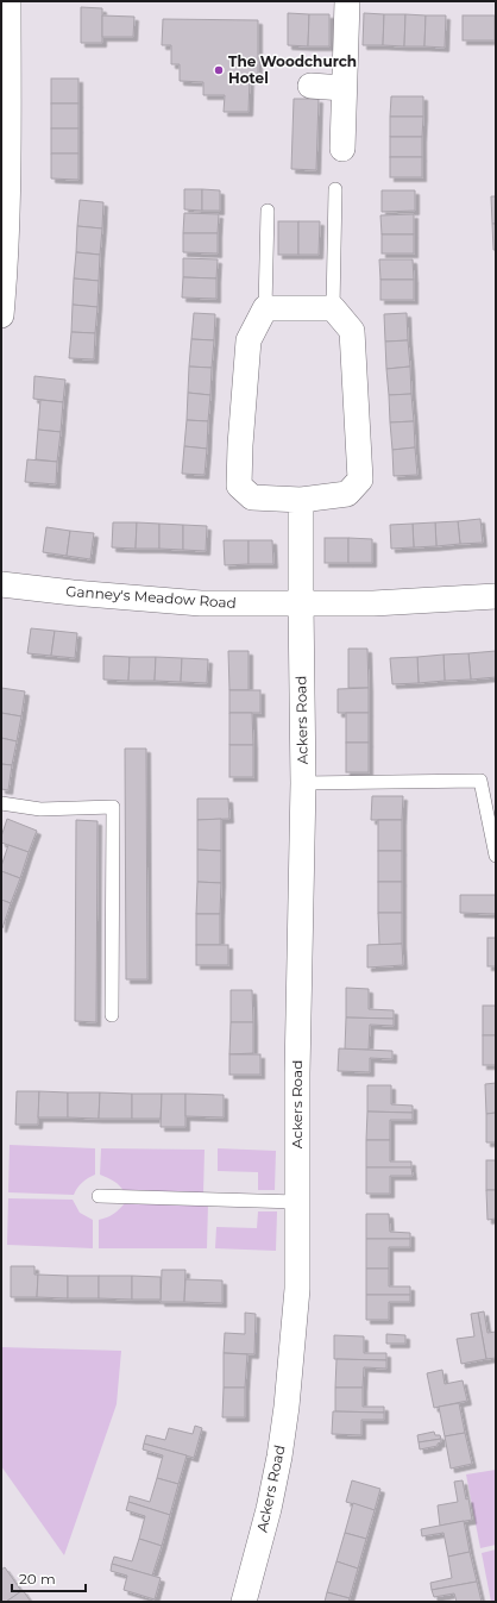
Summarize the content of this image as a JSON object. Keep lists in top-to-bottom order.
{
  "streets": {
    "street": ["Ganney's Meadow Road", "Ackers Road"]
  },
  "crossings": [
    ["Ganney's Meadow Road", "Ackers Road"]
  ],
  "places": ["The Woodchurch Hotel"],
  "scale_bar": "20 m"
}
